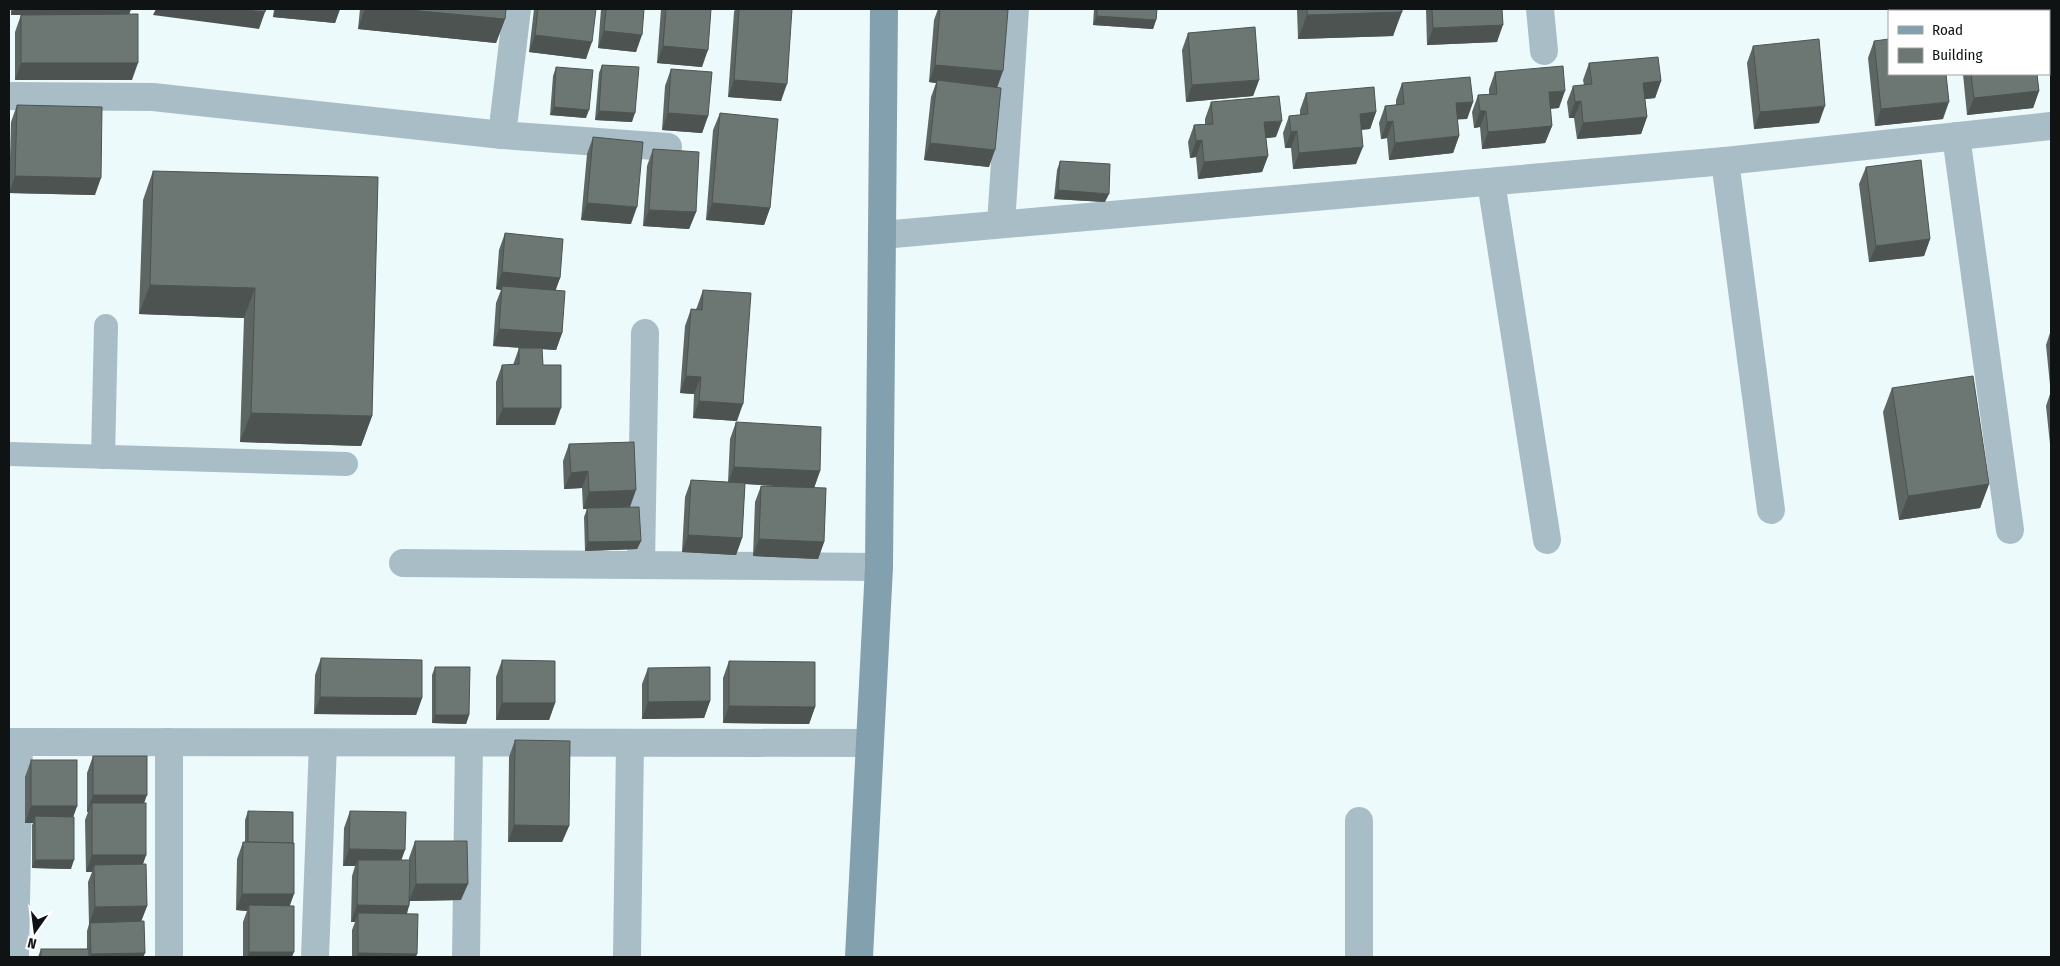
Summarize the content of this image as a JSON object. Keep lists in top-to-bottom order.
{
  "legend": ["Road", "Building"],
  "north": "bottom"
}
